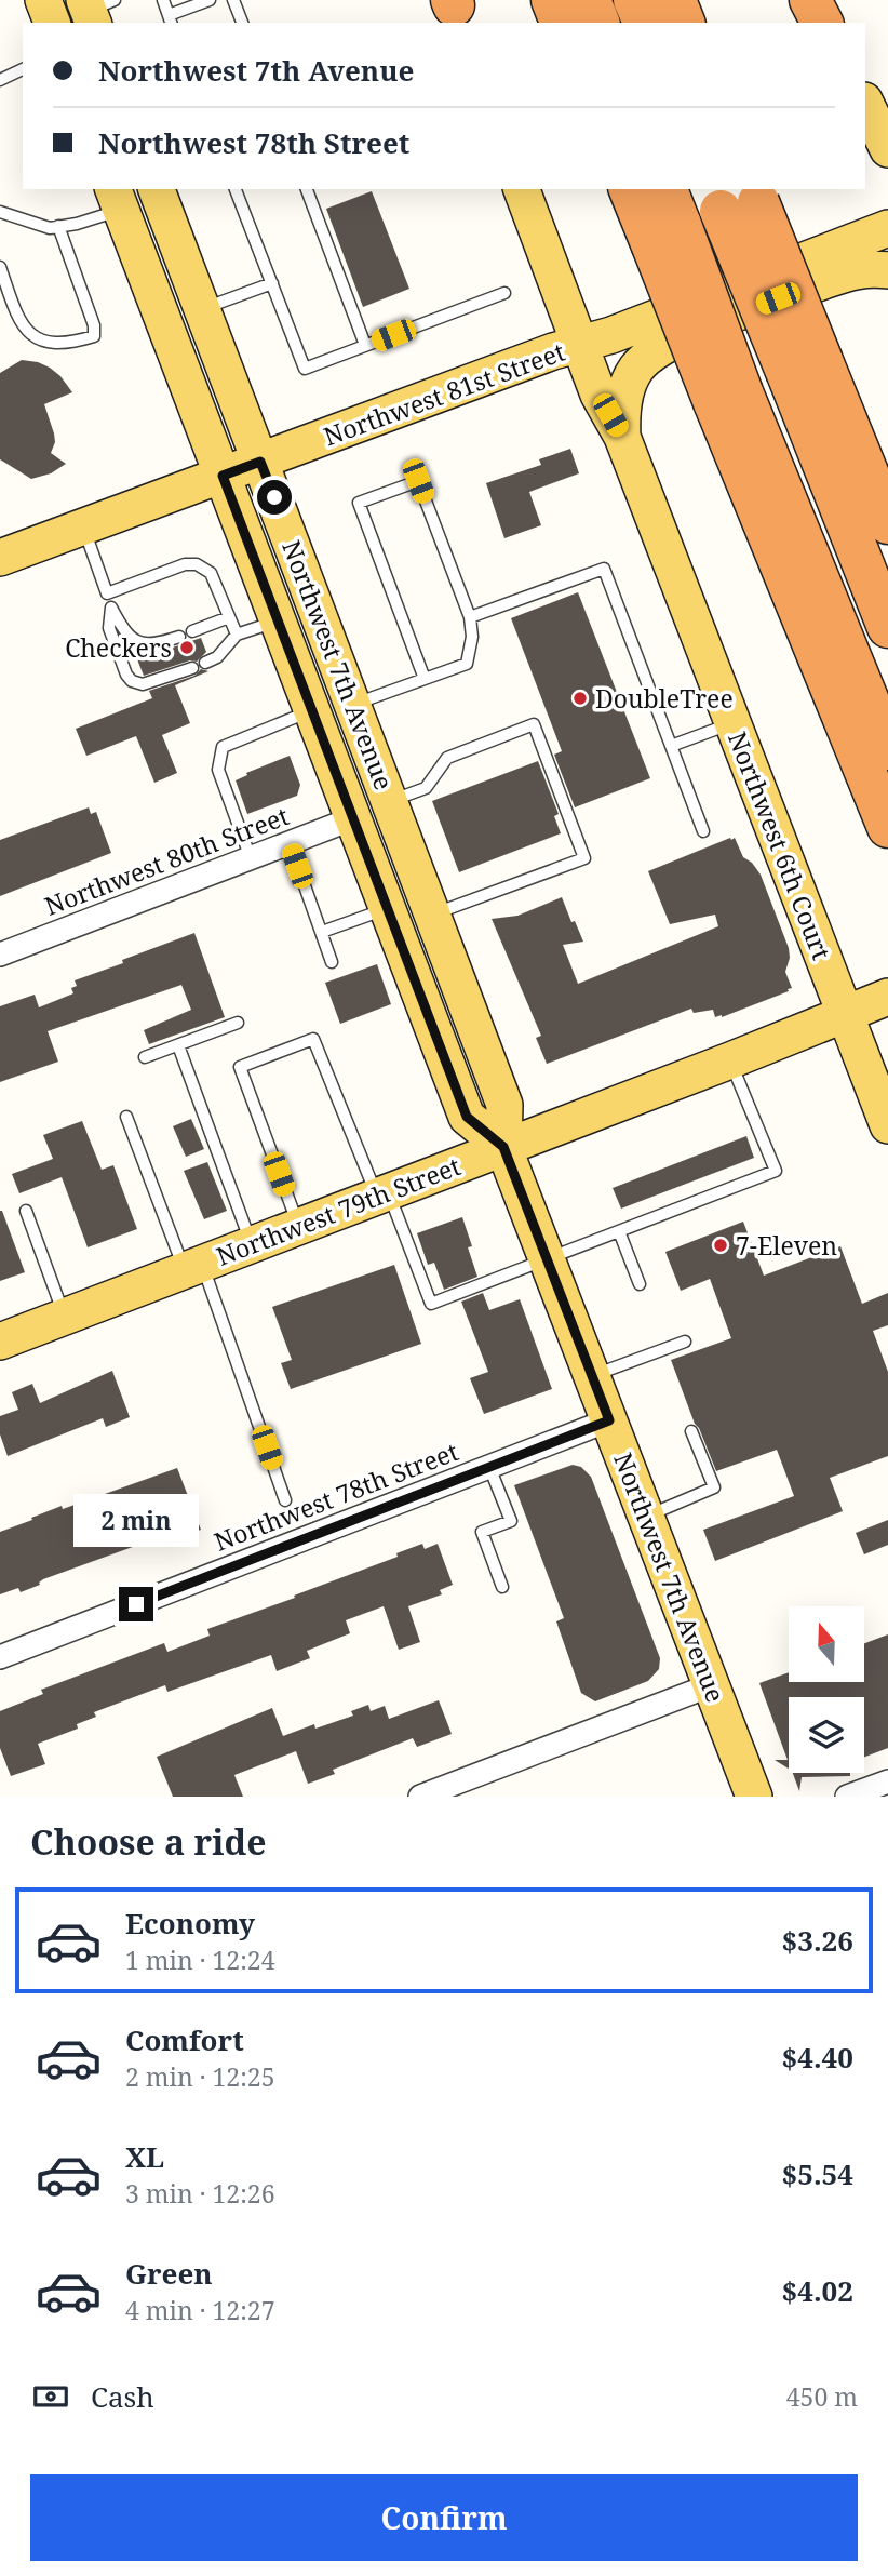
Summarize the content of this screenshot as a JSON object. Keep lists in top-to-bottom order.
{
  "streets": {
    "main road": [
      "Northwest 81st Street",
      "Northwest 7th Avenue",
      "Northwest 6th Court",
      "Northwest 79th Street"
    ],
    "street": ["Northwest 80th Street", "Northwest 78th Street"]
  },
  "crossings": [
    ["Northwest 81st Street", "Northwest 7th Avenue"],
    ["Northwest 81st Street", "Northwest 6th Court"],
    ["Northwest 7th Avenue", "Northwest 80th Street"],
    ["Northwest 7th Avenue", "Northwest 79th Street"],
    ["Northwest 7th Avenue", "Northwest 78th Street"],
    ["Northwest 6th Court", "Northwest 79th Street"]
  ],
  "places": ["Checkers", "DoubleTree", "7-Eleven"],
  "north": "top",
  "page": {
    "banner": ["Northwest 7th Avenue", "Northwest 78th Street"],
    "bubble": "2 min",
    "heading": "Choose a ride",
    "list": [
      {
        "name": "Economy",
        "note": "1 min · 12:24",
        "value": "$3.26"
      },
      {
        "name": "Comfort",
        "note": "2 min · 12:25",
        "value": "$4.40"
      },
      {
        "name": "XL",
        "note": "3 min · 12:26",
        "value": "$5.54"
      },
      {
        "name": "Green",
        "note": "4 min · 12:27",
        "value": "$4.02"
      }
    ],
    "pay": ["Cash", "450 m"],
    "buttons": "Confirm"
  }
}
